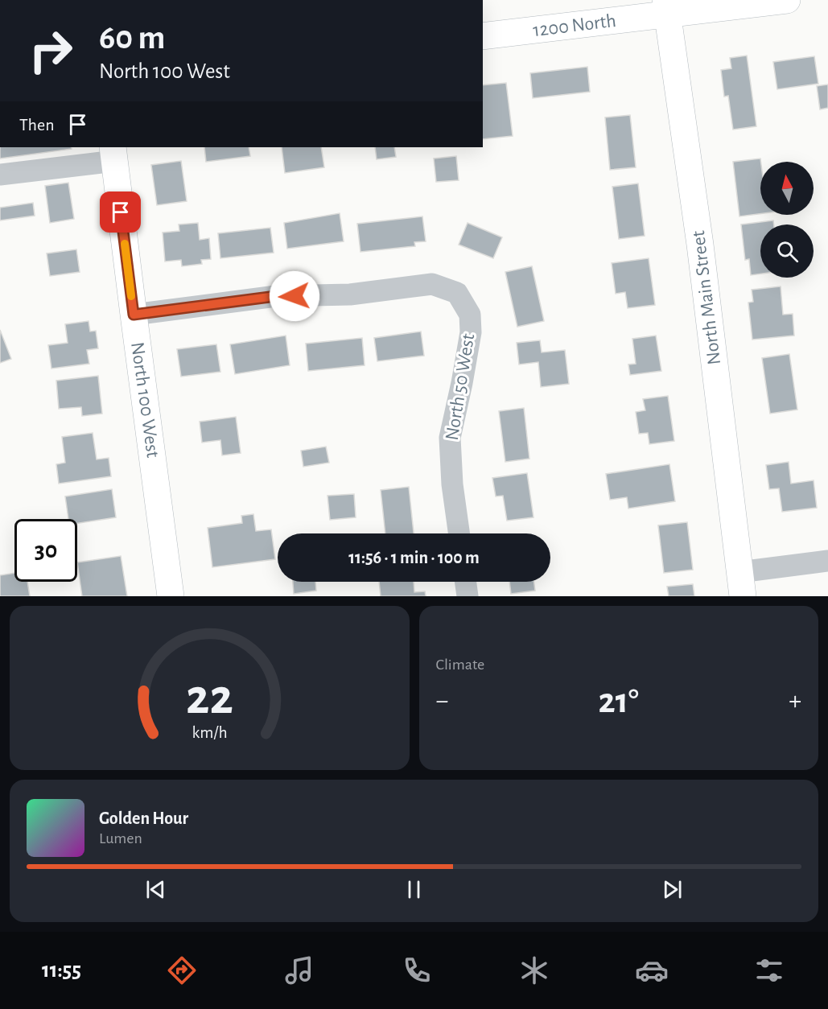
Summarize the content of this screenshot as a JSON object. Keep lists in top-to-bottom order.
{
  "streets": {
    "street": [
      "1200 North",
      "North Main Street",
      "North 50 West",
      "North 100 West"
    ]
  },
  "crossings": [
    ["1200 North", "North Main Street"],
    ["North 50 West", "North 100 West"]
  ],
  "north": "top",
  "page": {
    "turn": ["60 m", "North 100 West"],
    "then": "Then",
    "limit": "30",
    "trip": "11:56 · 1 min · 100 m",
    "tile": "Climate",
    "heat": ["−", "21°", "+"],
    "song": ["Golden Hour", "Lumen"],
    "tabs": "11:55",
    "gauge": ["22", "km/h"]
  }
}
